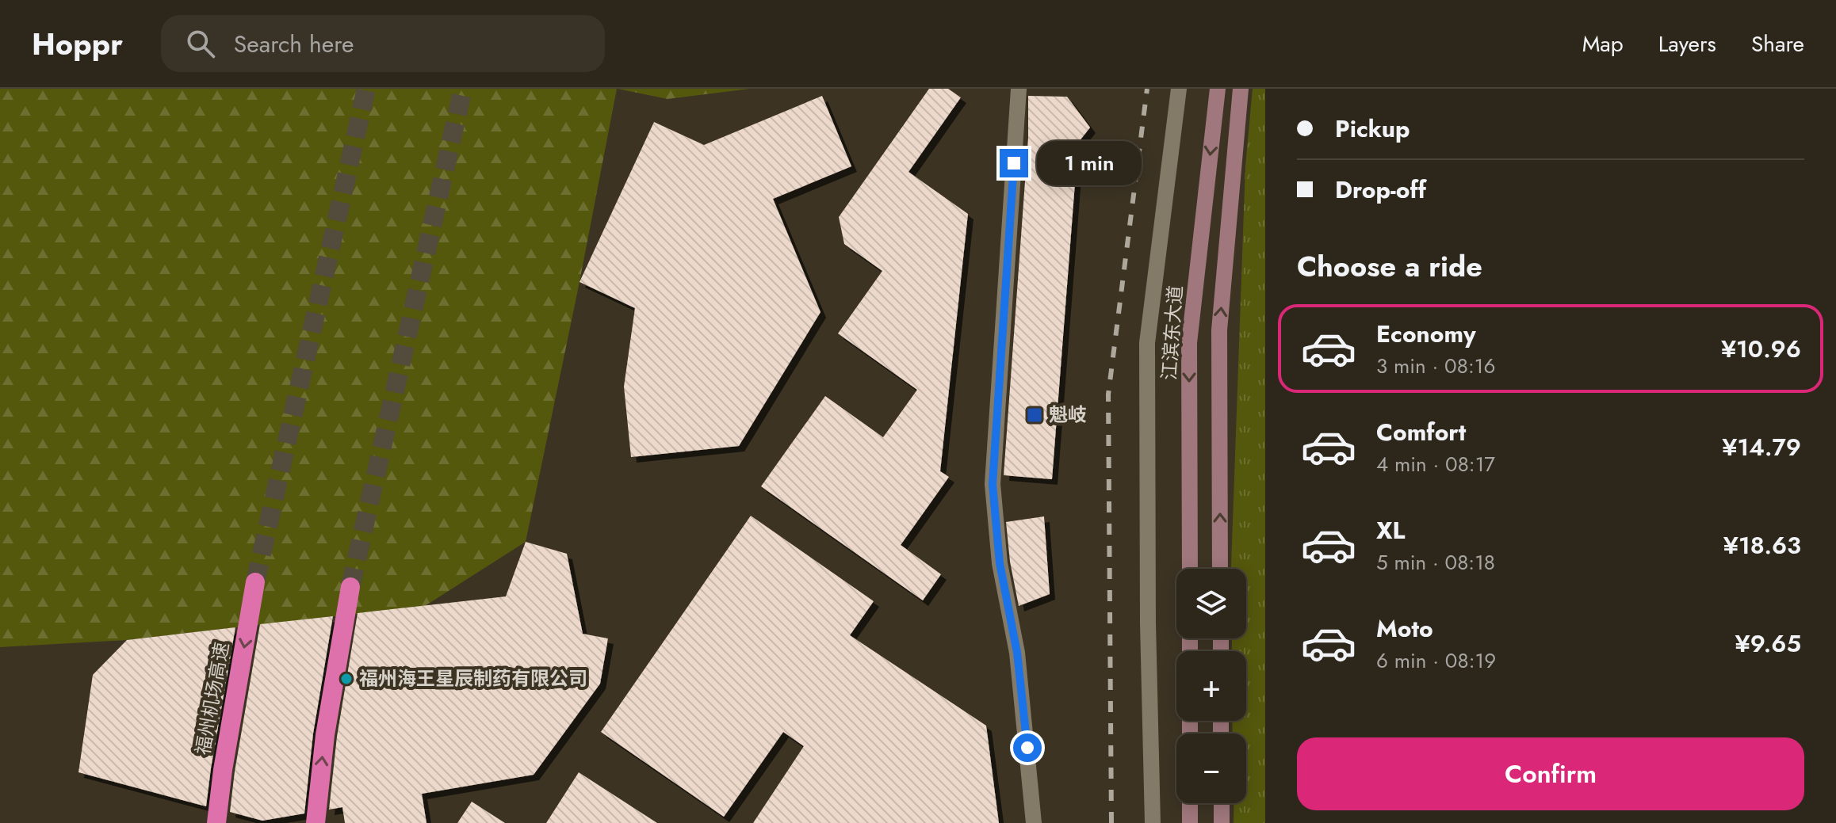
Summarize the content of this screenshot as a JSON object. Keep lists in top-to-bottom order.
{
  "streets": {
    "highway": ["福州机场高速"],
    "main road": ["江滨东大道"]
  },
  "places": {
    "transit": ["魁岐"],
    "other": ["福州海王星辰制药有限公司"]
  },
  "page": {
    "header": "Hoppr",
    "search": "Search here",
    "nav": ["Map", "Layers", "Share"],
    "banner": ["Pickup", "Drop-off"],
    "bubble": "1 min",
    "heading": "Choose a ride",
    "list": [
      {
        "name": "Economy",
        "note": "3 min · 08:16",
        "value": "¥10.96"
      },
      {
        "name": "Comfort",
        "note": "4 min · 08:17",
        "value": "¥14.79"
      },
      {
        "name": "XL",
        "note": "5 min · 08:18",
        "value": "¥18.63"
      },
      {
        "name": "Moto",
        "note": "6 min · 08:19",
        "value": "¥9.65"
      }
    ],
    "map_buttons": ["+", "−"],
    "buttons": "Confirm"
  }
}
